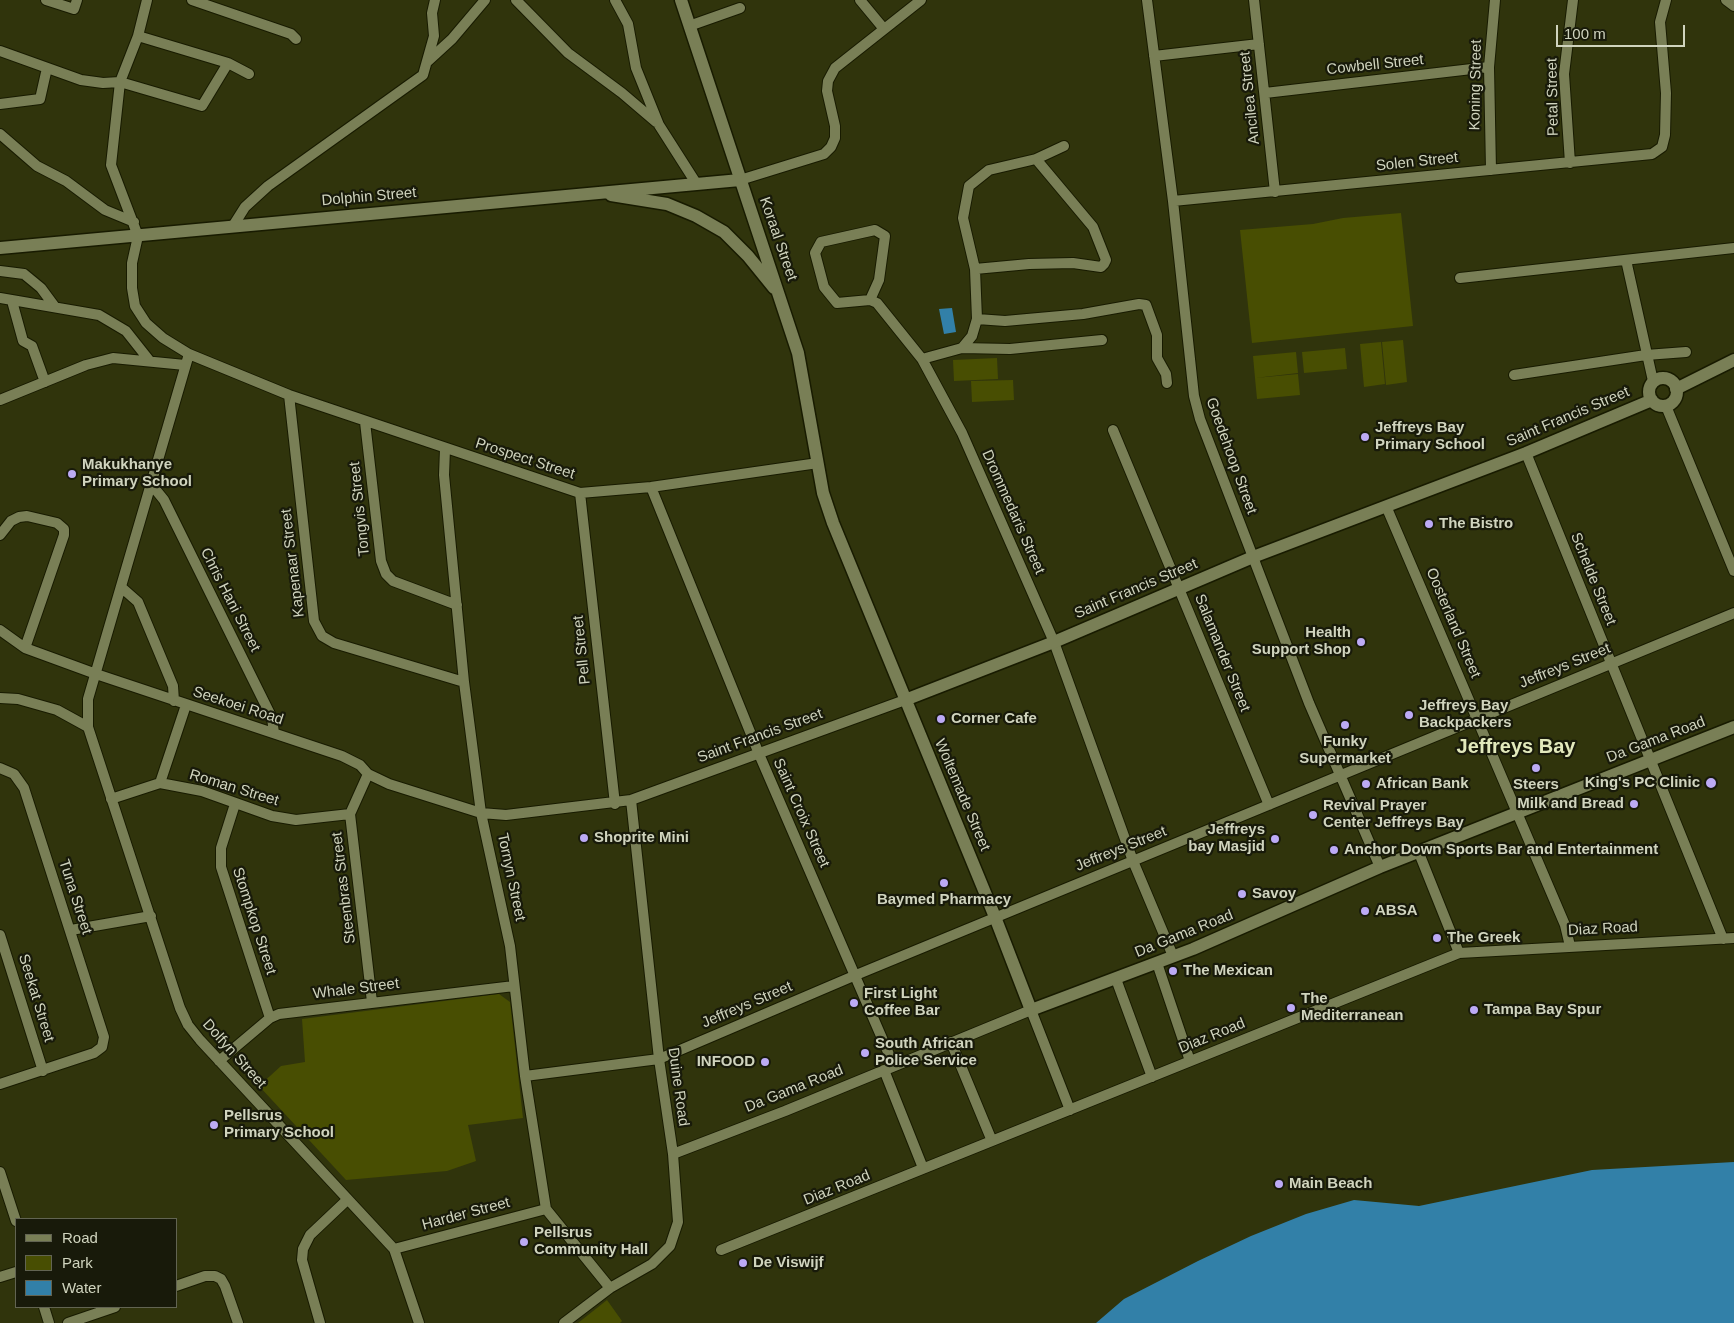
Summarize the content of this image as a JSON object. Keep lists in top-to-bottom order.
{
  "streets": {
    "street": [
      "Cowbell Street",
      "Koning Street",
      "Petal Street",
      "Ancilea Street",
      "Solen Street",
      "Dolphin Street",
      "Koraal Street",
      "Saint Francis Street",
      "Goedehoop Street",
      "Prospect Street",
      "Tongvis Street",
      "Drommedaris Street",
      "Kapenaar Street",
      "Schelde Street",
      "Chris Hani Street",
      "Oosterland Street",
      "Pell Street",
      "Salamander Street",
      "Jeffreys Street",
      "Seekoei Road",
      "Da Gama Road",
      "Roman Street",
      "Woltemade Street",
      "Saint Croix Street",
      "Tornyn Street",
      "Steenbras Street",
      "Tuna Street",
      "Stompkop Street",
      "Diaz Road",
      "Whale Street",
      "Seekat Street",
      "Dolfyn Street",
      "Duine Road",
      "Harder Street"
    ]
  },
  "crossings": [
    ["Cowbell Street", "Koning Street"],
    ["Cowbell Street", "Ancilea Street"],
    ["Koning Street", "Solen Street"],
    ["Petal Street", "Solen Street"],
    ["Ancilea Street", "Solen Street"],
    ["Solen Street", "Goedehoop Street"],
    ["Dolphin Street", "Koraal Street"],
    ["Dolphin Street", "Prospect Street"],
    ["Koraal Street", "Prospect Street"],
    ["Koraal Street", "Woltemade Street"],
    ["Saint Francis Street", "Goedehoop Street"],
    ["Saint Francis Street", "Drommedaris Street"],
    ["Saint Francis Street", "Schelde Street"],
    ["Saint Francis Street", "Oosterland Street"],
    ["Saint Francis Street", "Pell Street"],
    ["Saint Francis Street", "Salamander Street"],
    ["Saint Francis Street", "Seekoei Road"],
    ["Saint Francis Street", "Woltemade Street"],
    ["Saint Francis Street", "Saint Croix Street"],
    ["Saint Francis Street", "Tornyn Street"],
    ["Saint Francis Street", "Duine Road"],
    ["Goedehoop Street", "Jeffreys Street"],
    ["Goedehoop Street", "Da Gama Road"],
    ["Prospect Street", "Tongvis Street"],
    ["Prospect Street", "Kapenaar Street"],
    ["Prospect Street", "Pell Street"],
    ["Prospect Street", "Saint Croix Street"],
    ["Prospect Street", "Tornyn Street"],
    ["Prospect Street", "Dolfyn Street"],
    ["Tongvis Street", "Tornyn Street"],
    ["Drommedaris Street", "Jeffreys Street"],
    ["Drommedaris Street", "Da Gama Road"],
    ["Kapenaar Street", "Tornyn Street"],
    ["Schelde Street", "Jeffreys Street"],
    ["Schelde Street", "Da Gama Road"],
    ["Schelde Street", "Diaz Road"],
    ["Chris Hani Street", "Seekoei Road"],
    ["Chris Hani Street", "Dolfyn Street"],
    ["Oosterland Street", "Jeffreys Street"],
    ["Oosterland Street", "Da Gama Road"],
    ["Oosterland Street", "Diaz Road"],
    ["Salamander Street", "Jeffreys Street"],
    ["Jeffreys Street", "Woltemade Street"],
    ["Jeffreys Street", "Saint Croix Street"],
    ["Jeffreys Street", "Tornyn Street"],
    ["Jeffreys Street", "Duine Road"],
    ["Seekoei Road", "Tornyn Street"],
    ["Seekoei Road", "Steenbras Street"],
    ["Seekoei Road", "Dolfyn Street"],
    ["Da Gama Road", "Woltemade Street"],
    ["Da Gama Road", "Saint Croix Street"],
    ["Da Gama Road", "Duine Road"],
    ["Roman Street", "Steenbras Street"],
    ["Roman Street", "Stompkop Street"],
    ["Roman Street", "Dolfyn Street"],
    ["Woltemade Street", "Diaz Road"],
    ["Saint Croix Street", "Diaz Road"],
    ["Tornyn Street", "Whale Street"],
    ["Tornyn Street", "Harder Street"],
    ["Steenbras Street", "Whale Street"],
    ["Tuna Street", "Seekat Street"],
    ["Stompkop Street", "Whale Street"],
    ["Whale Street", "Dolfyn Street"],
    ["Dolfyn Street", "Harder Street"]
  ],
  "districts": ["Jeffreys Bay"],
  "places": [
    "Jeffreys Bay Primary School",
    "Makukhanye Primary School",
    "The Bistro",
    "Health Support Shop",
    "Jeffreys Bay Backpackers",
    "Corner Cafe",
    "Funky Supermarket",
    "Steers",
    "King's PC Clinic",
    "African Bank",
    "Milk and Bread",
    "Revival Prayer Center Jeffreys Bay",
    "Shoprite Mini",
    "Jeffreys bay Masjid",
    "Anchor Down Sports Bar and Entertainment",
    "Baymed Pharmacy",
    "Savoy",
    "ABSA",
    "The Greek",
    "The Mexican",
    "First Light Coffee Bar",
    "The Mediterranean",
    "Tampa Bay Spur",
    "South African Police Service",
    "INFOOD",
    "Pellsrus Primary School",
    "Main Beach",
    "Pellsrus Community Hall",
    "De Viswijf"
  ],
  "legend": ["Road", "Park", "Water"],
  "scale_bar": "100 m"
}
